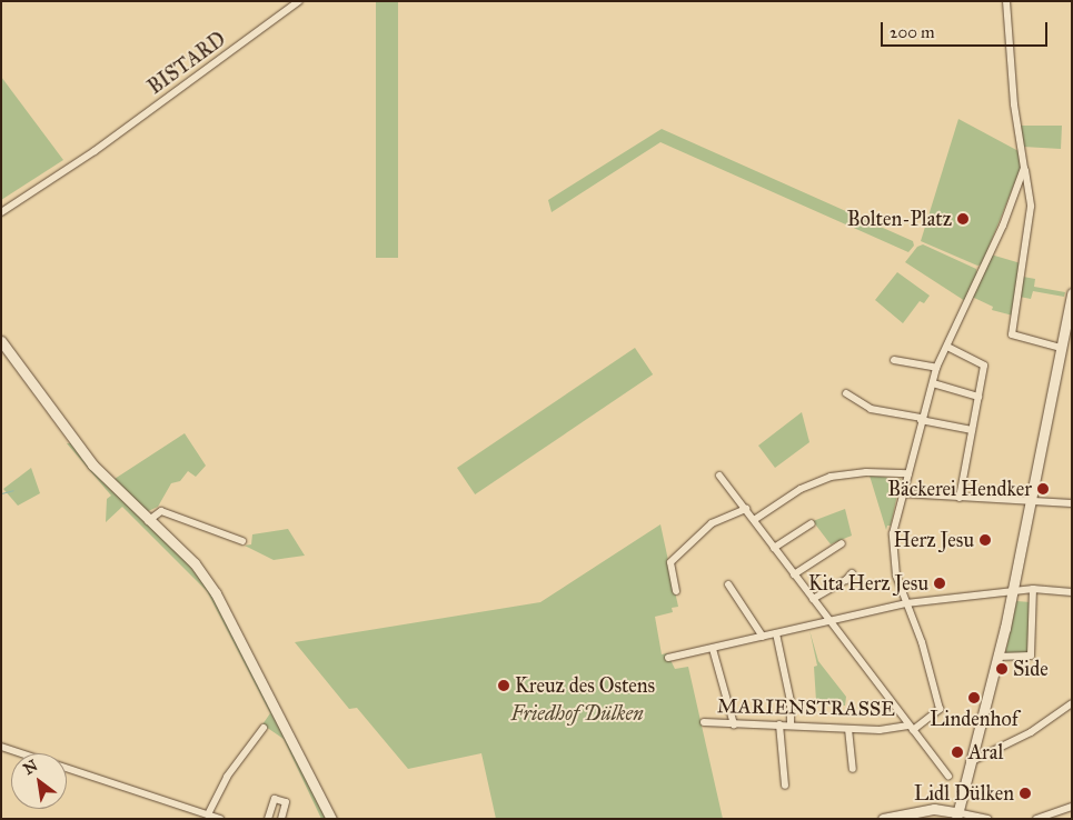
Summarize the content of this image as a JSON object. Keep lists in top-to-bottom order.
{
  "streets": {
    "street": ["BISTARD", "MARIENSTRASSE"]
  },
  "parks": ["Friedhof Dülken"],
  "places": [
    "Bolten-Platz",
    "Bäckerei Hendker",
    "Herz Jesu",
    "Kita Herz Jesu",
    "Side",
    "Kreuz des Ostens",
    "Lindenhof",
    "Aral",
    "Lidl Dülken"
  ],
  "scale_bar": "200 m",
  "north": "top left"
}
